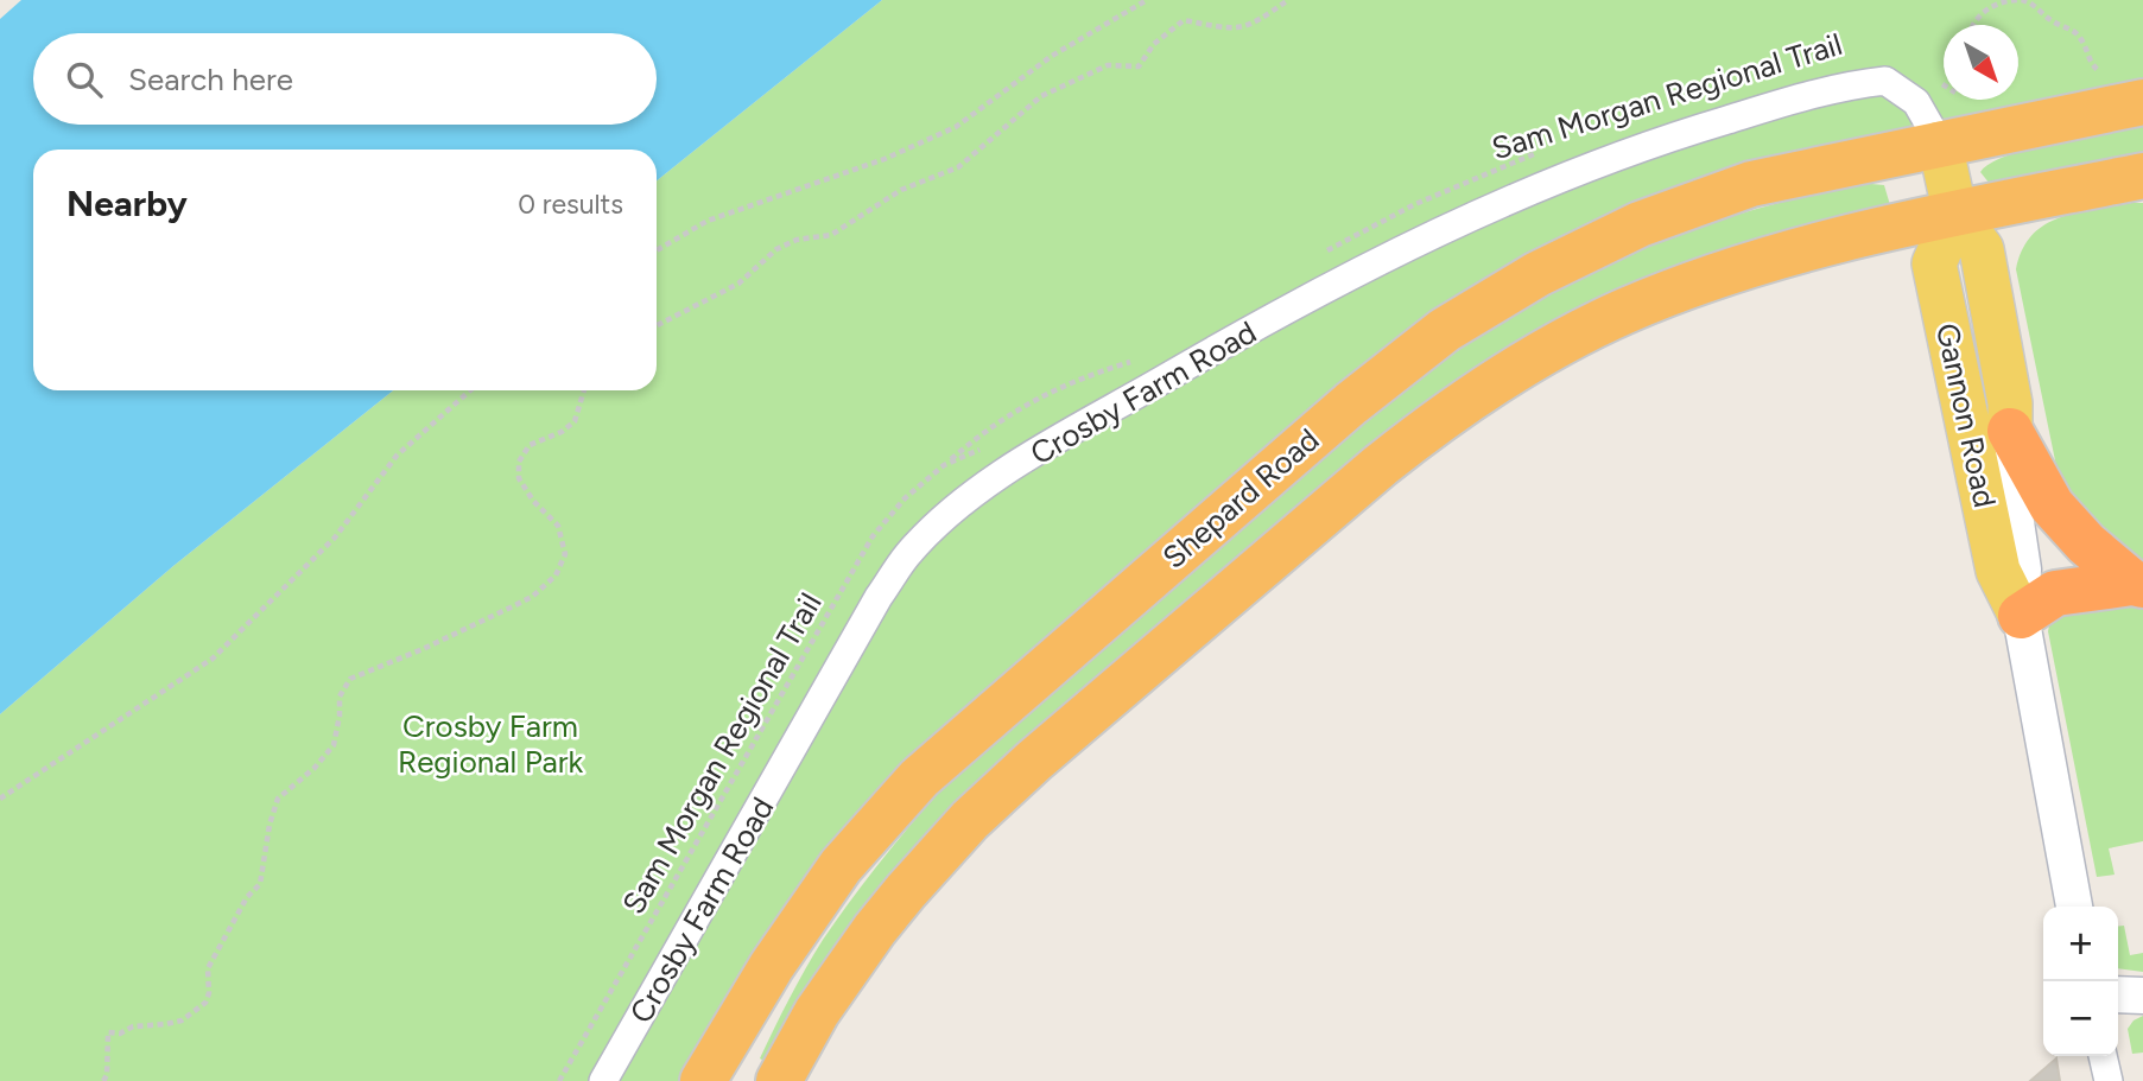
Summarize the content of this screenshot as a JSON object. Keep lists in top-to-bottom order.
{
  "streets": {
    "highway": ["Shepard Road"],
    "main road": ["Gannon Road"],
    "street": ["Crosby Farm Road"],
    "path": ["Sam Morgan Regional Trail"]
  },
  "crossings": [
    ["Crosby Farm Road", "Gannon Road"],
    ["Crosby Farm Road", "Shepard Road"],
    ["Gannon Road", "Shepard Road"]
  ],
  "parks": ["Crosby Farm Regional Park"],
  "north": "bottom right",
  "page": {
    "search": "Search here",
    "heading": ["Nearby", "0 results"],
    "map_buttons": ["+", "−"]
  }
}
